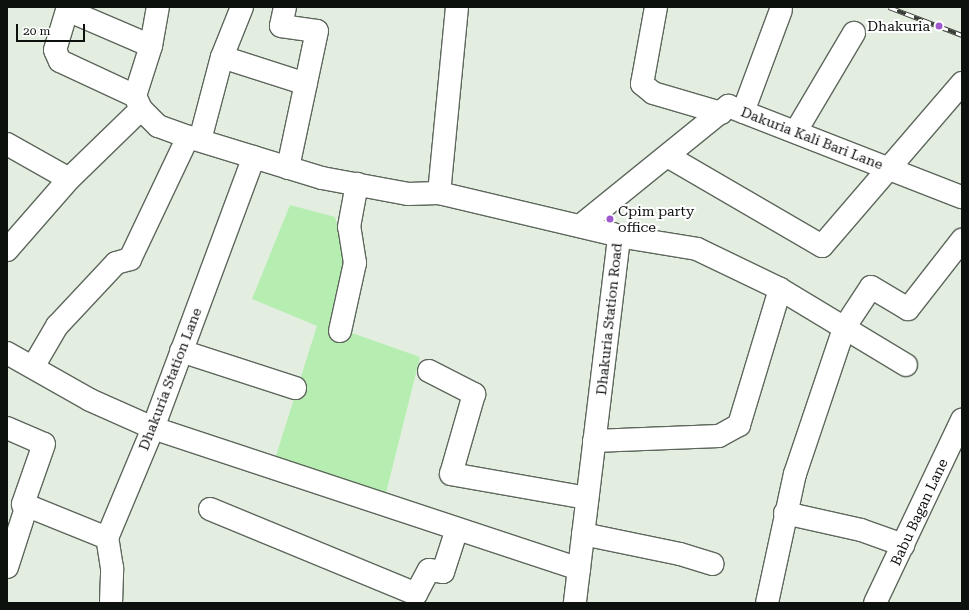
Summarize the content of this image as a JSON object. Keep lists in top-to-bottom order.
{
  "streets": {
    "street": [
      "Dakuria Kali Bari Lane",
      "Dhakuria Station Road",
      "Dhakuria Station Lane",
      "Babu Bagan Lane"
    ]
  },
  "crossings": [
    ["Dakuria Kali Bari Lane", "Dhakuria Station Road"],
    ["Dhakuria Station Road", "Dhakuria Station Lane"]
  ],
  "places": ["Dhakuria", "Cpim party office"],
  "scale_bar": "20 m"
}
